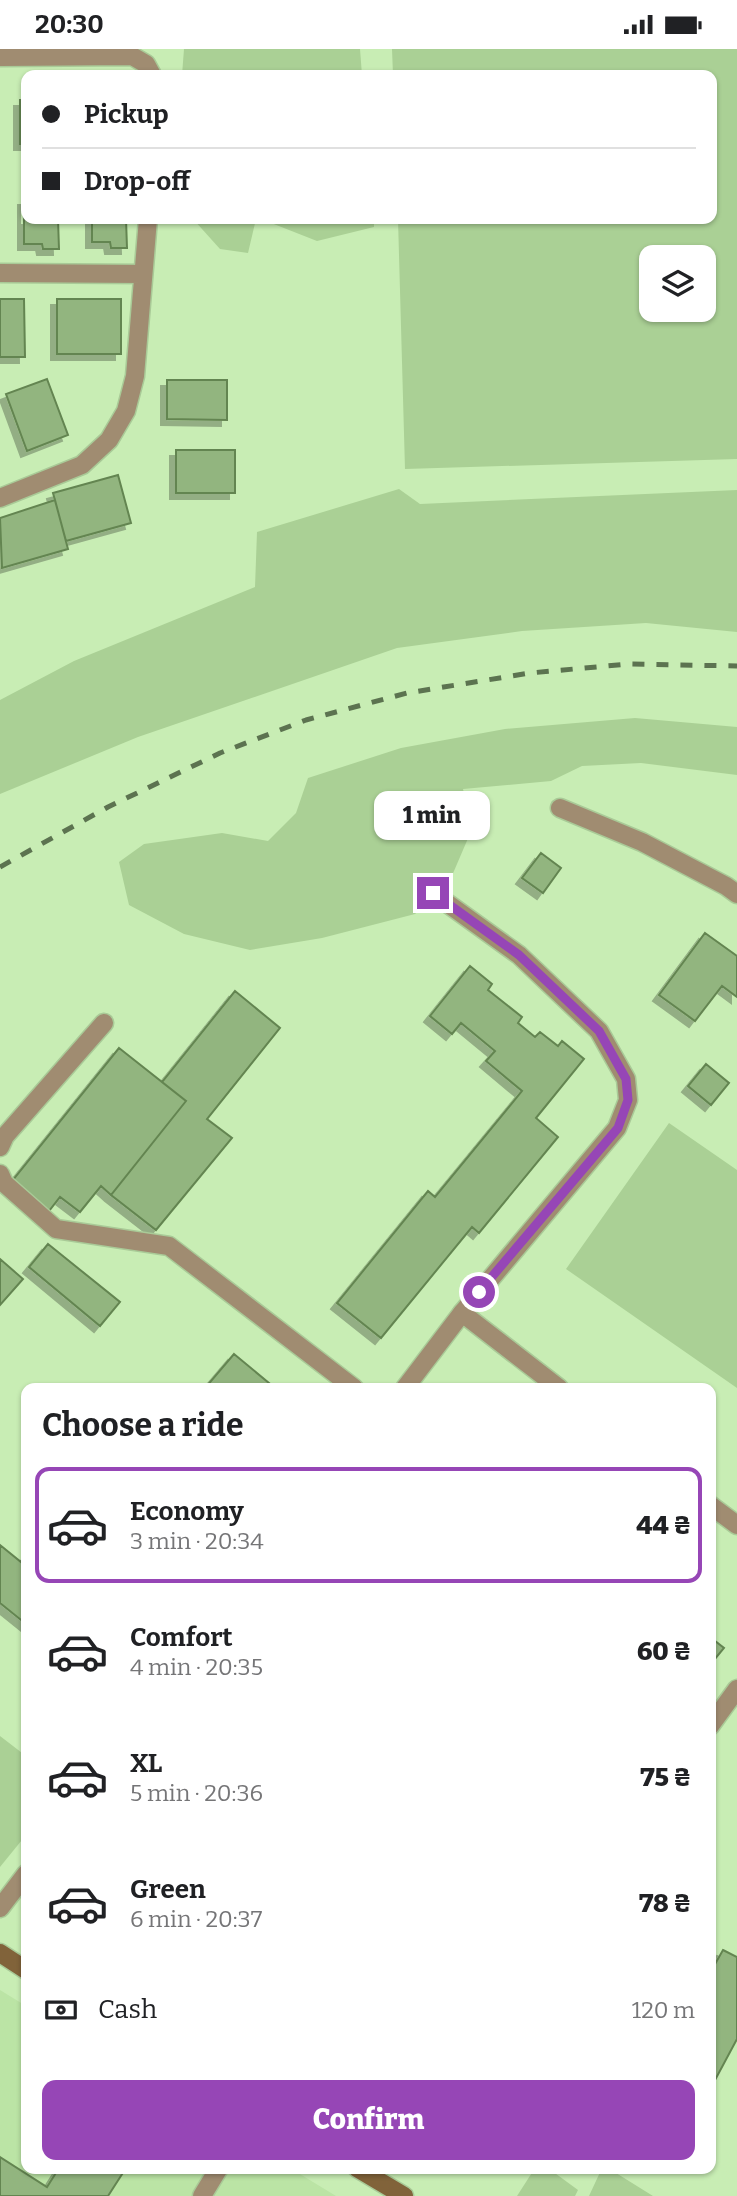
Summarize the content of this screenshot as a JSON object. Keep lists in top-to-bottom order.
{
  "page": {
    "status": "20:30",
    "banner": ["Pickup", "Drop-off"],
    "bubble": "1 min",
    "heading": "Choose a ride",
    "list": [
      {
        "name": "Economy",
        "note": "3 min · 20:34",
        "value": "44 ₴"
      },
      {
        "name": "Comfort",
        "note": "4 min · 20:35",
        "value": "60 ₴"
      },
      {
        "name": "XL",
        "note": "5 min · 20:36",
        "value": "75 ₴"
      },
      {
        "name": "Green",
        "note": "6 min · 20:37",
        "value": "78 ₴"
      }
    ],
    "pay": ["Cash", "120 m"],
    "buttons": "Confirm"
  }
}
